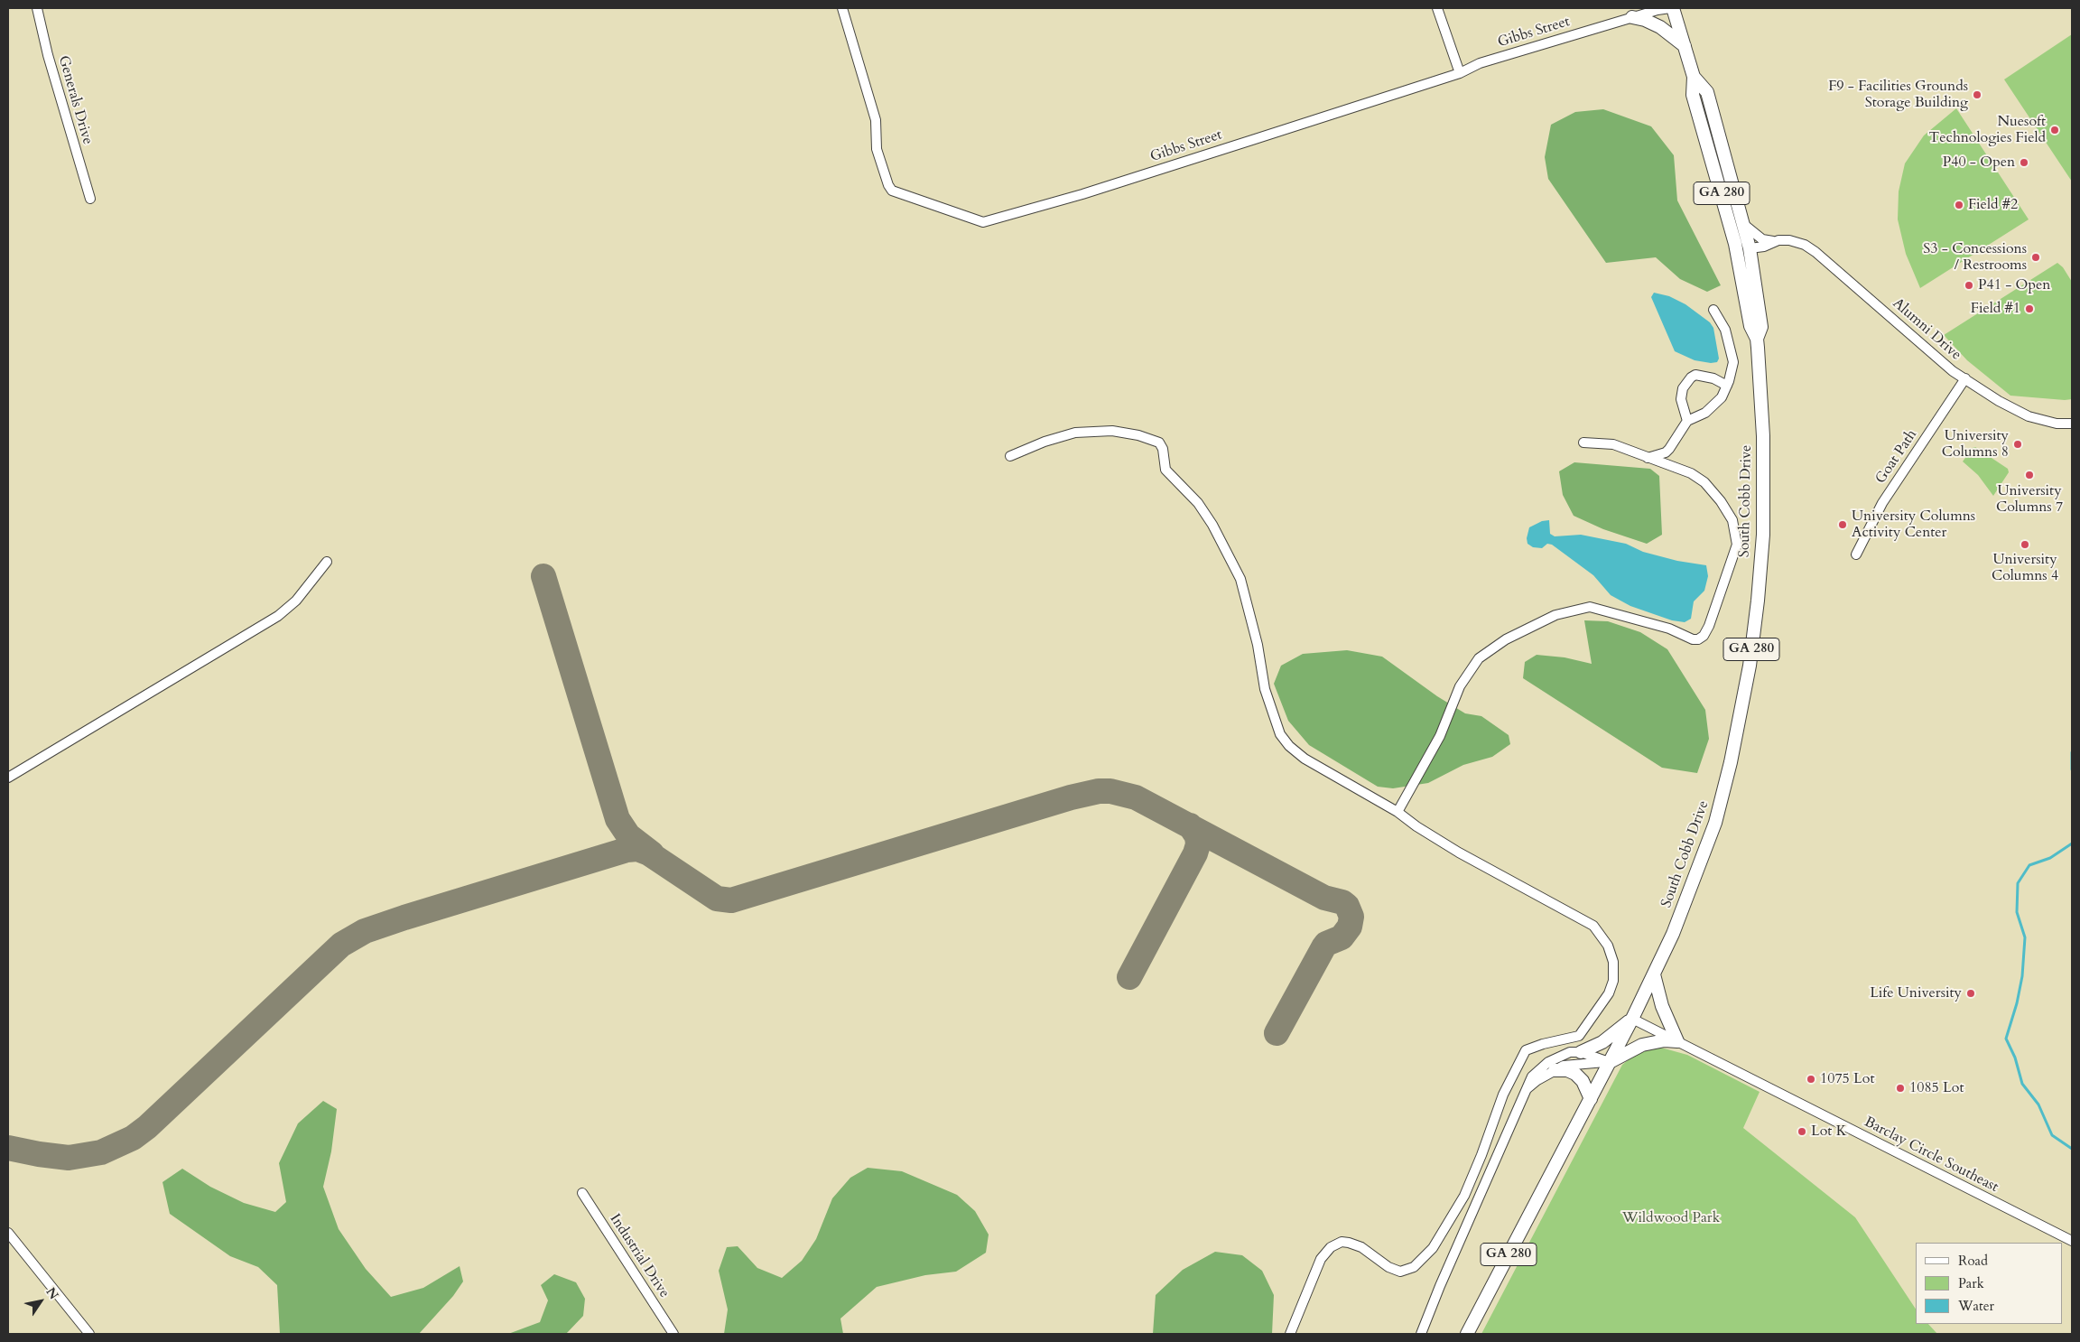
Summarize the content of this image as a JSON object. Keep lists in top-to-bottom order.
{
  "streets": {
    "main road": ["GA 280", "South Cobb Drive"],
    "street": [
      "Gibbs Street",
      "Generals Drive",
      "Alumni Drive",
      "Goat Path",
      "Barclay Circle Southeast",
      "Industrial Drive"
    ]
  },
  "crossings": [
    ["Gibbs Street", "South Cobb Drive"],
    ["Alumni Drive", "Goat Path"],
    ["Alumni Drive", "South Cobb Drive"],
    ["South Cobb Drive", "Barclay Circle Southeast"]
  ],
  "parks": ["Wildwood Park"],
  "places": [
    "F9 - Facilities Grounds Storage Building",
    "Nuesoft Technologies Field",
    "P40 - Open",
    "Field #2",
    "S3 - Concessions / Restrooms",
    "P41 - Open",
    "Field #1",
    "University Columns 8",
    "University Columns 7",
    "University Columns Activity Center",
    "University Columns 4",
    "Life University",
    "1075 Lot",
    "1085 Lot",
    "Lot K"
  ],
  "legend": ["Road", "Park", "Water"],
  "north": "top right"
}
